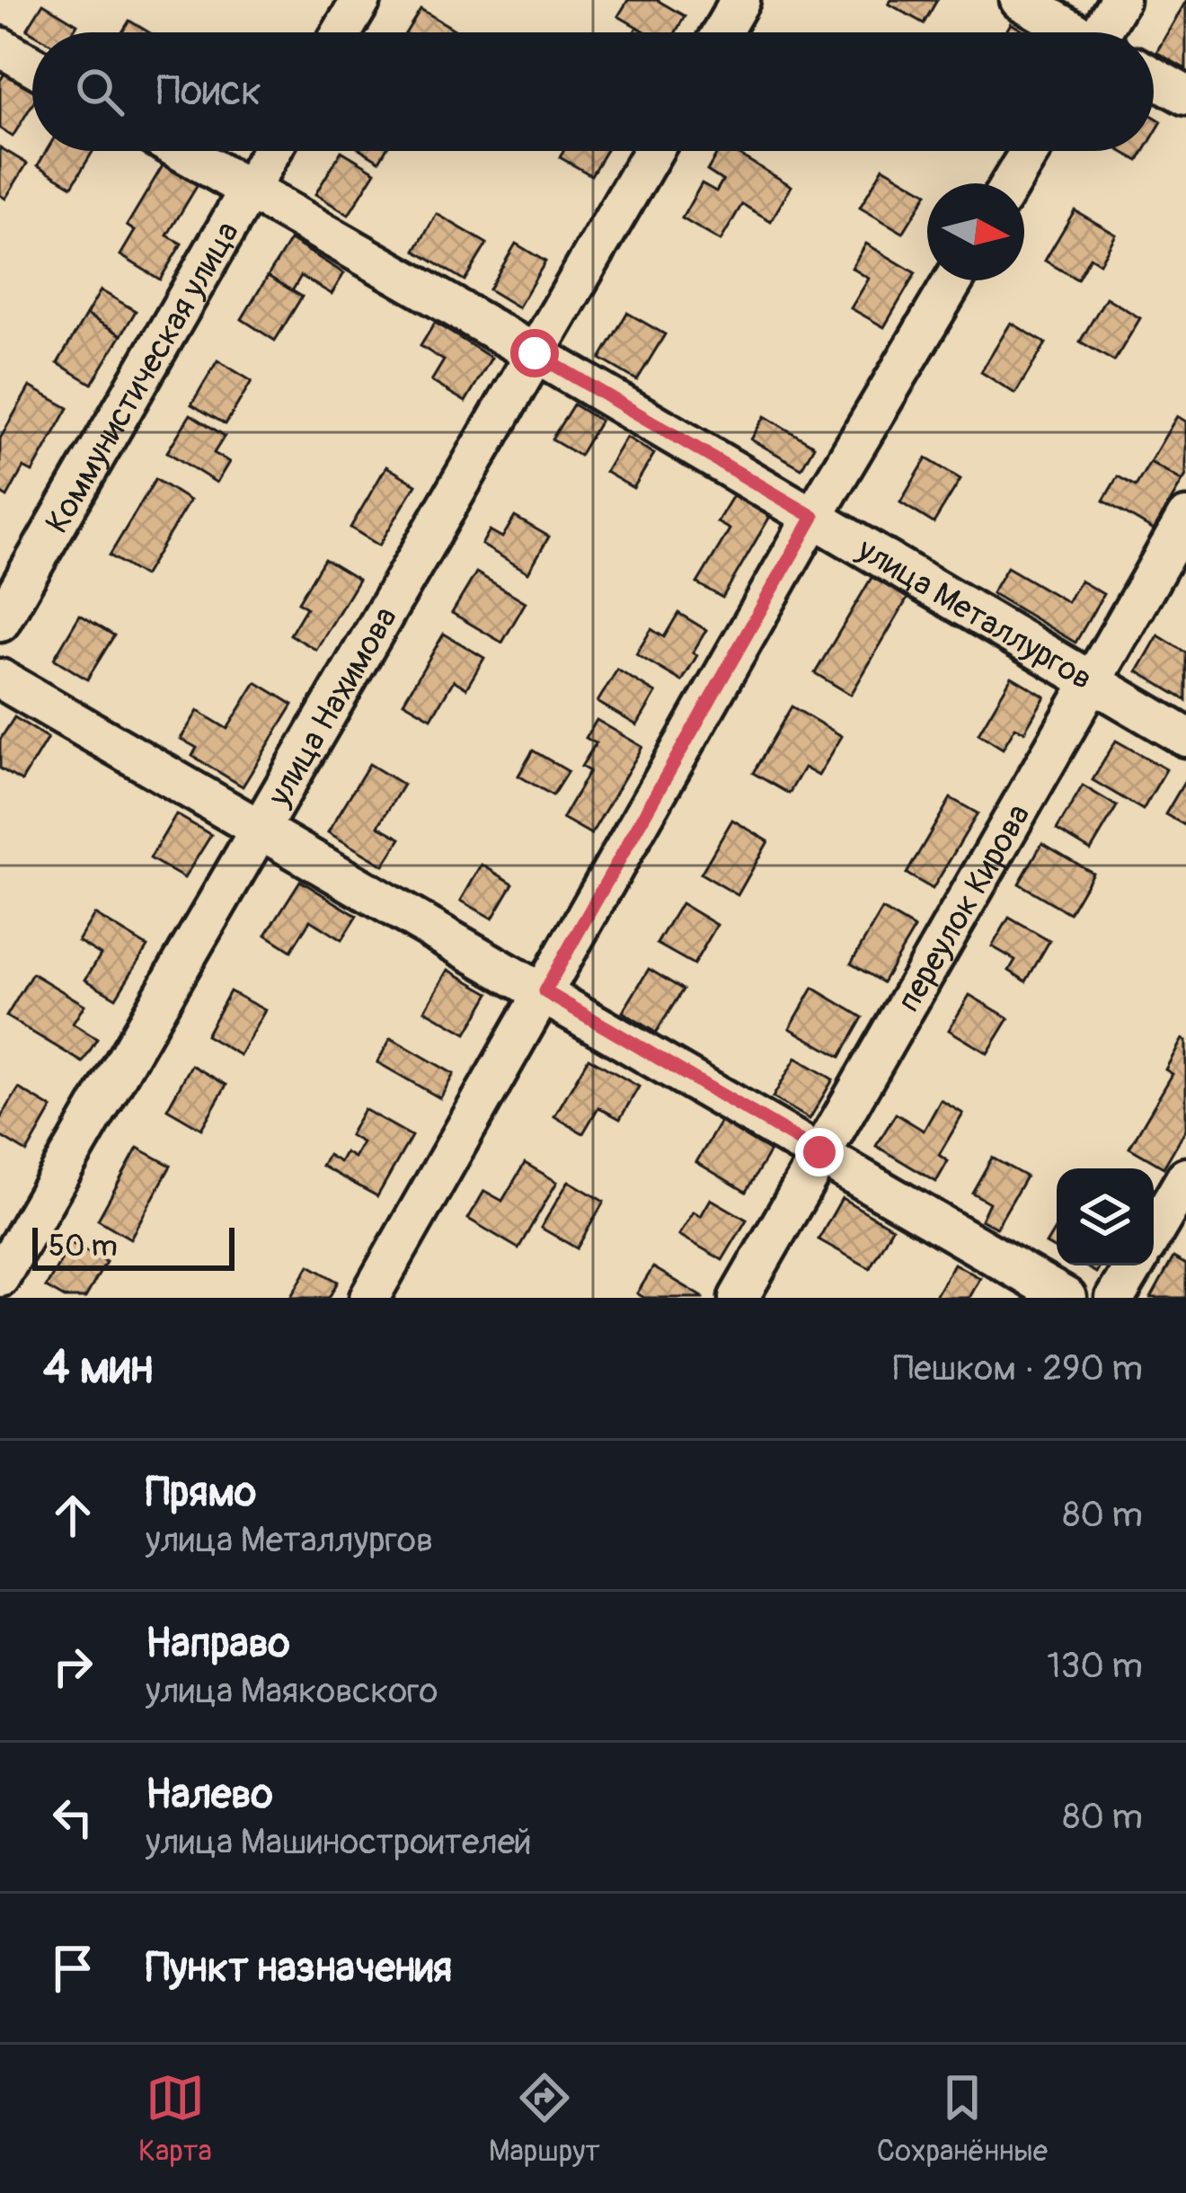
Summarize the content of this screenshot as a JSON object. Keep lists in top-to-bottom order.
{
  "streets": {
    "street": [
      "Коммунистическая улица",
      "улица Металлургов",
      "улица Нахимова",
      "переулок Кирова"
    ]
  },
  "crossings": [
    ["Коммунистическая улица", "улица Металлургов"],
    ["улица Металлургов", "улица Нахимова"],
    ["улица Металлургов", "переулок Кирова"]
  ],
  "scale_bar": "50 m",
  "north": "right",
  "page": {
    "search": "Поиск",
    "scale": "50 m",
    "heading": ["4 мин", "Пешком · 290 m"],
    "list": [
      ["Прямо", "улица Металлургов", "80 m"],
      ["Направо", "улица Маяковского", "130 m"],
      ["Налево", "улица Машиностроителей", "80 m"],
      "Пункт назначения"
    ],
    "nav": ["Карта", "Маршрут", "Сохранённые"]
  }
}
